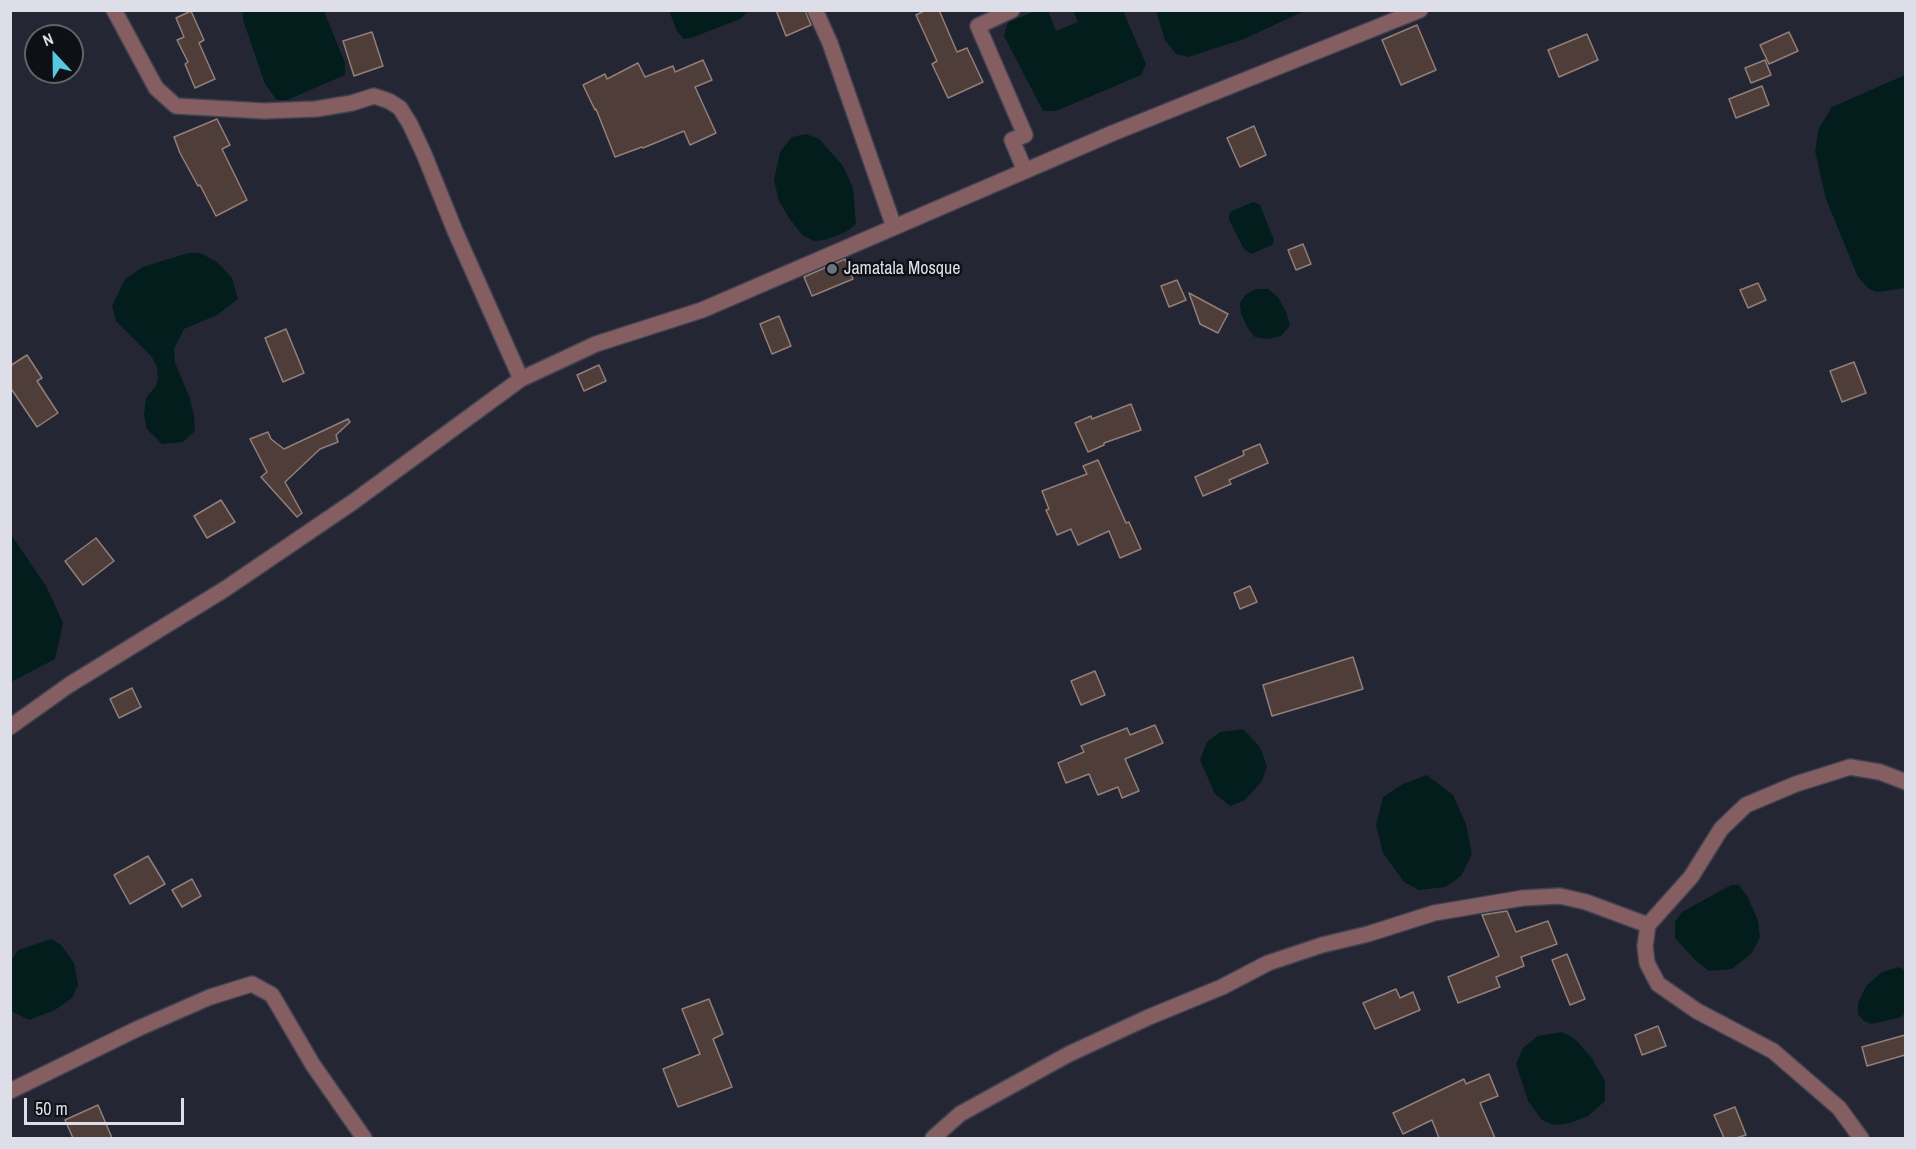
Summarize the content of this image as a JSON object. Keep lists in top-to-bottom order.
{
  "places": ["Jamatala Mosque"],
  "scale_bar": "50 m",
  "north": "top"
}
